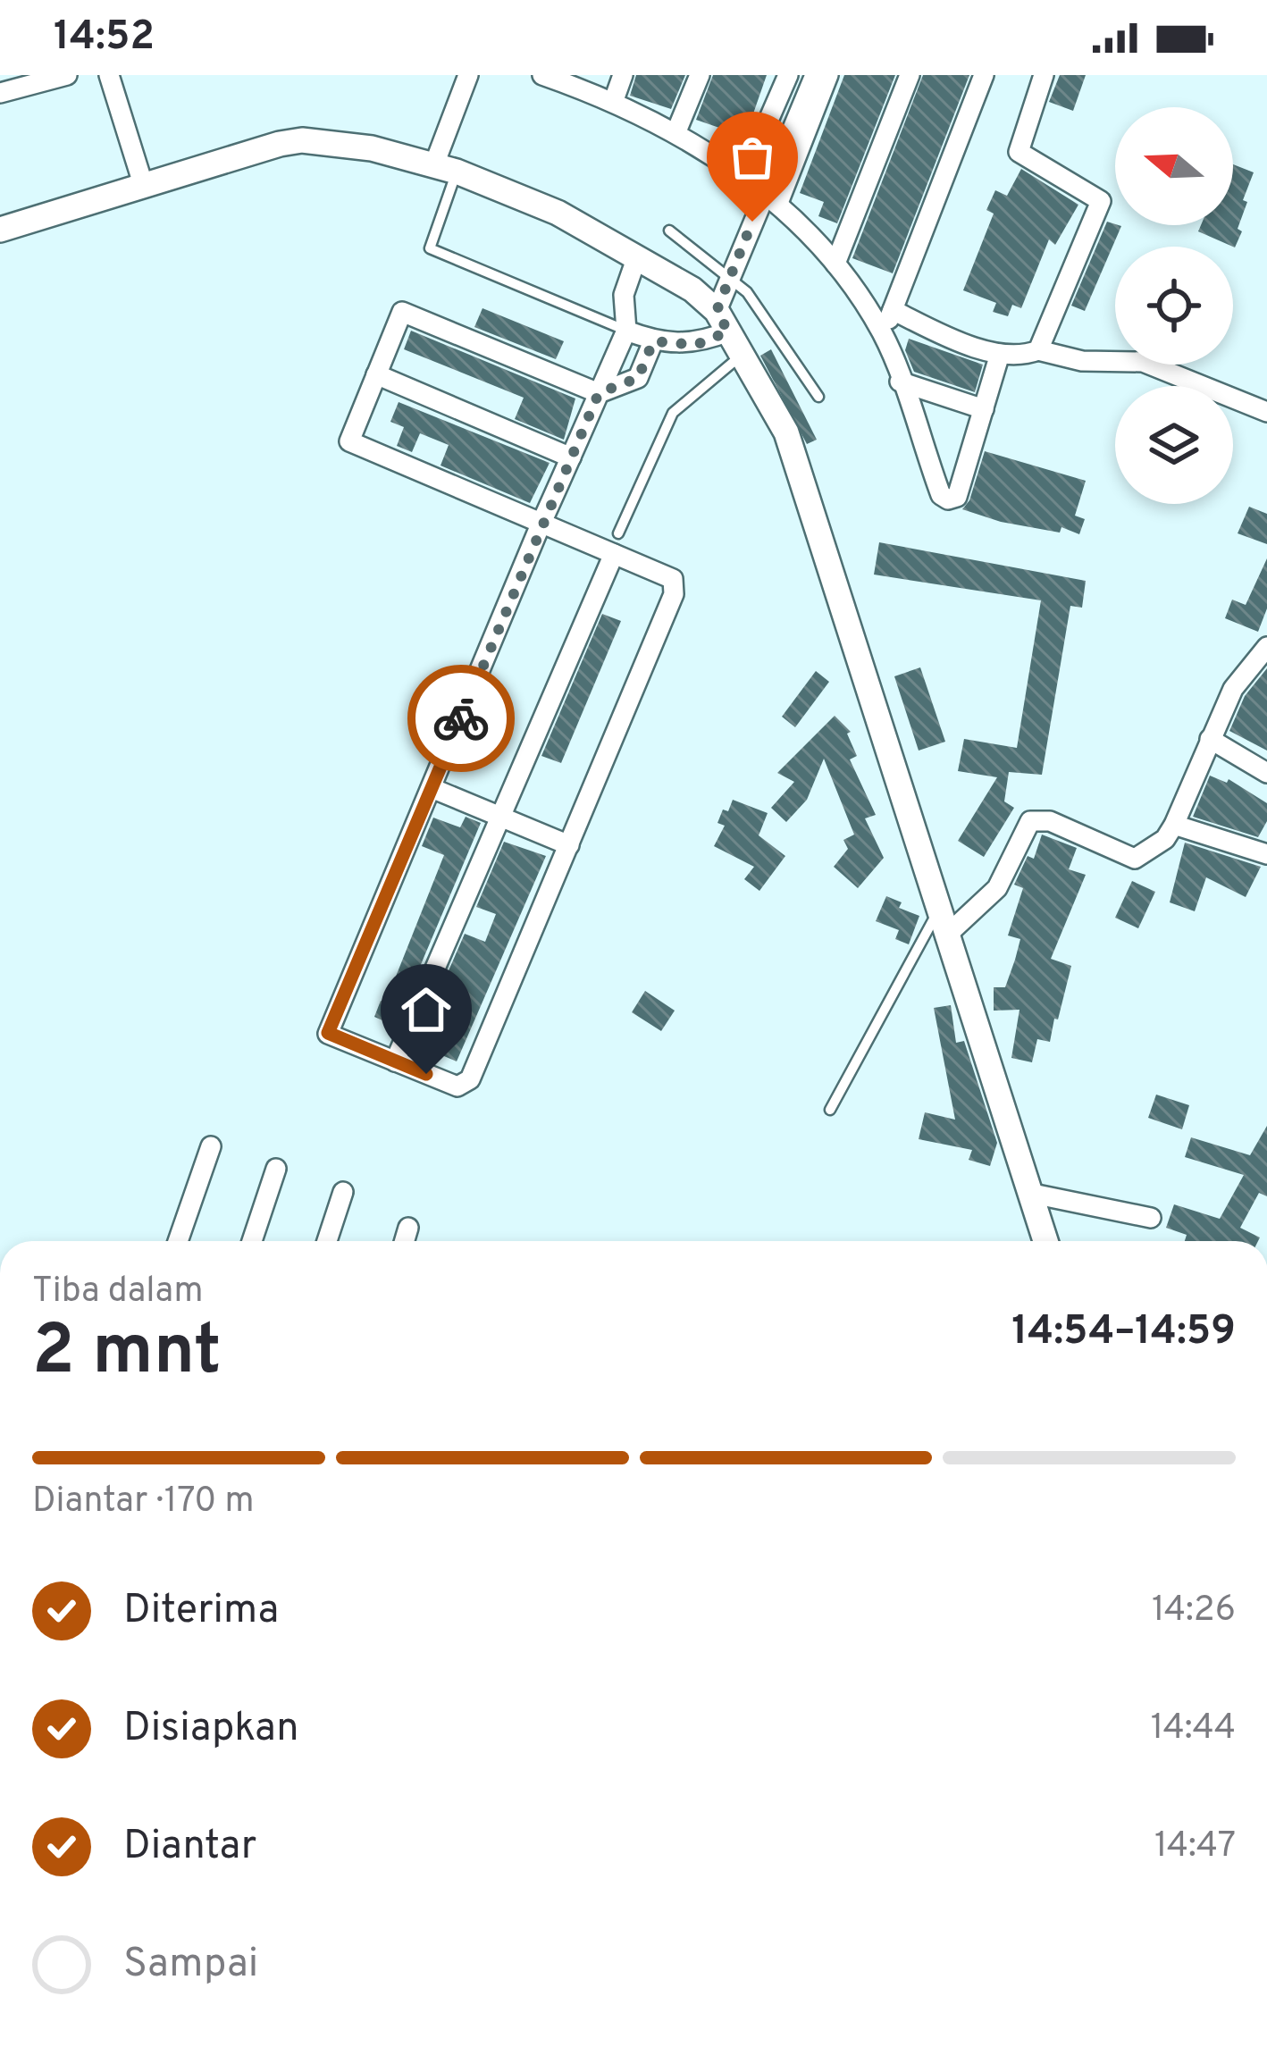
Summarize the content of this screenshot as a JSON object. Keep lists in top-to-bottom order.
{
  "north": "left",
  "page": {
    "status": "14:52",
    "heading": ["2 mnt", "Tiba dalam", "14:54–14:59"],
    "bar": "Diantar · 170 m",
    "list": [
      ["Diterima", "14:26"],
      ["Disiapkan", "14:44"],
      ["Diantar", "14:47"],
      "Sampai"
    ]
  }
}
